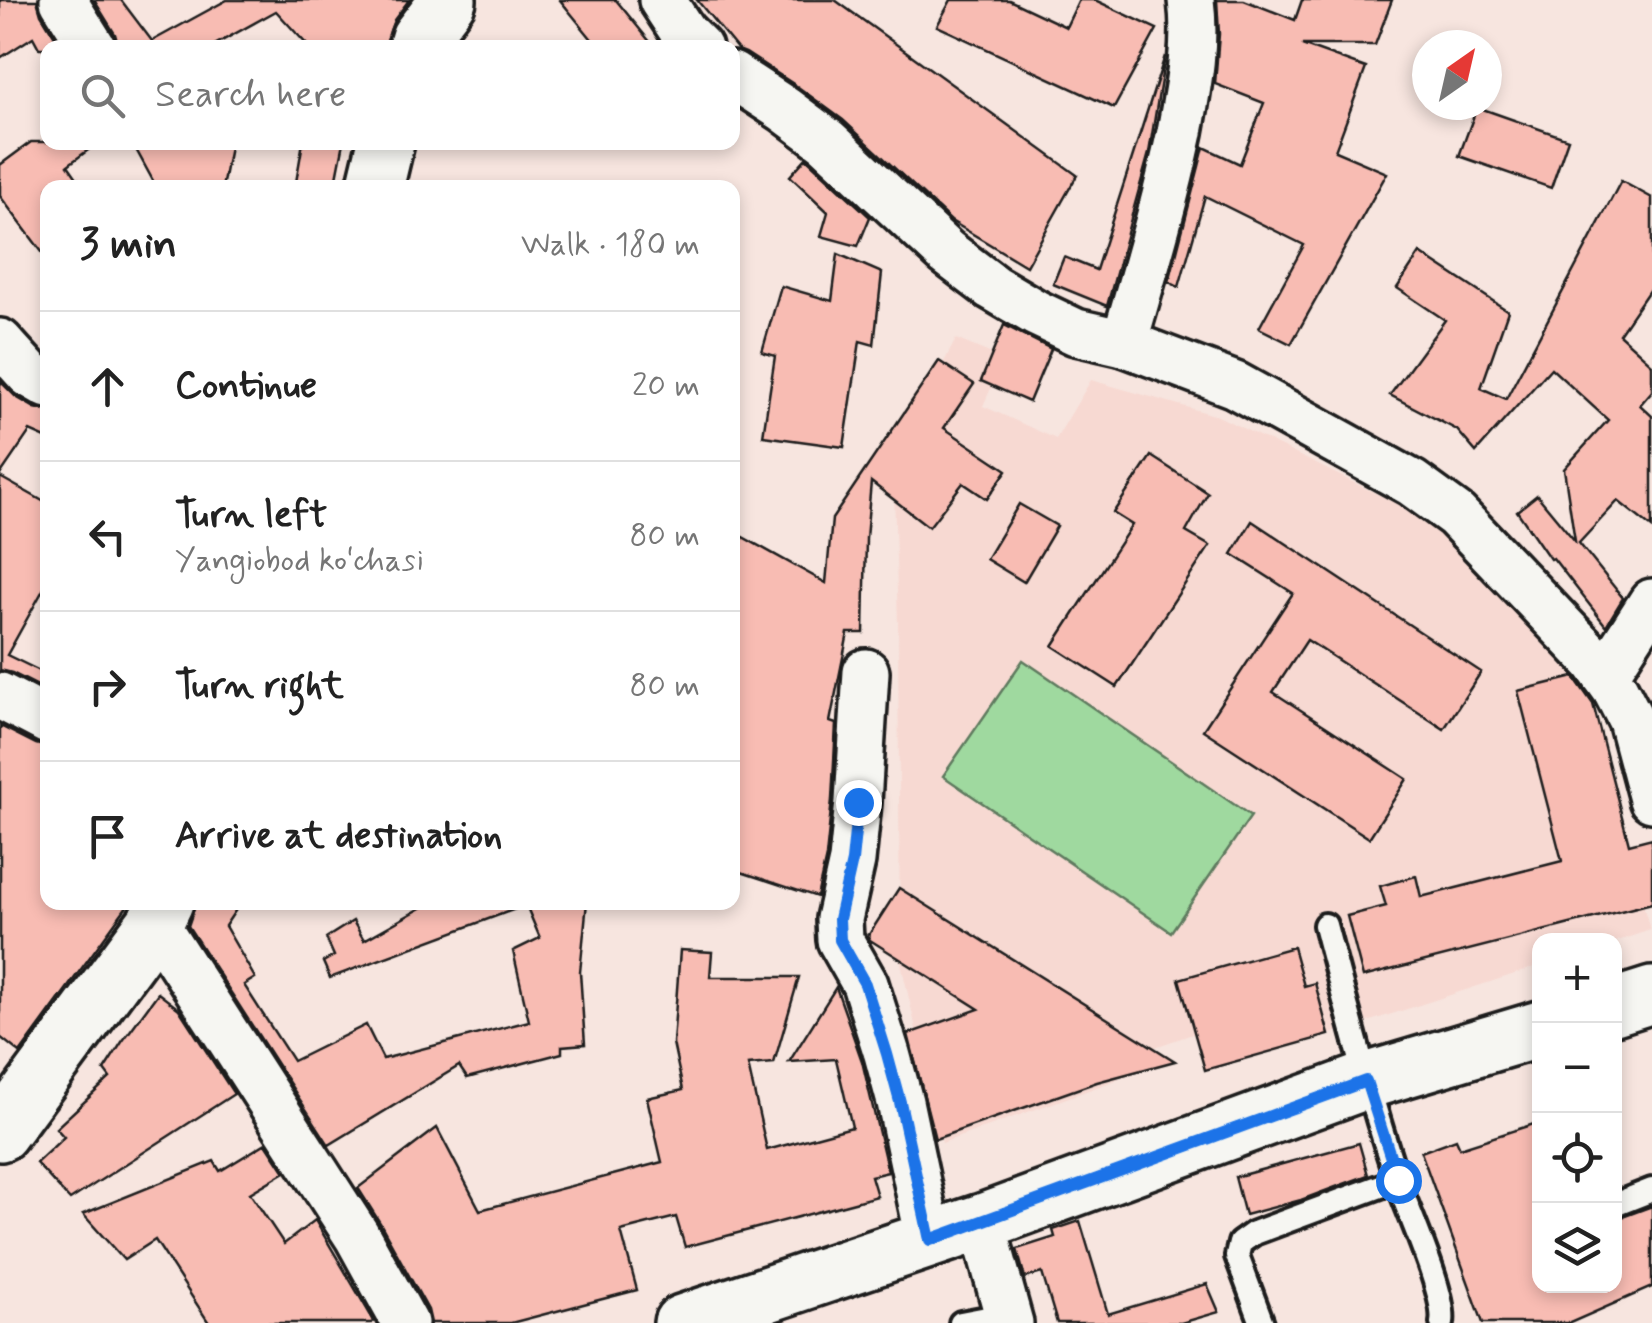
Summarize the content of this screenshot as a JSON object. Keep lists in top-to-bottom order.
{
  "north": "top right",
  "page": {
    "search": "Search here",
    "heading": ["3 min", "Walk · 180 m"],
    "list": [
      ["Continue", "20 m"],
      ["Turn left", "Yangiobod koʻchasi", "80 m"],
      ["Turn right", "80 m"],
      "Arrive at destination"
    ],
    "map_buttons": ["+", "−"]
  }
}
